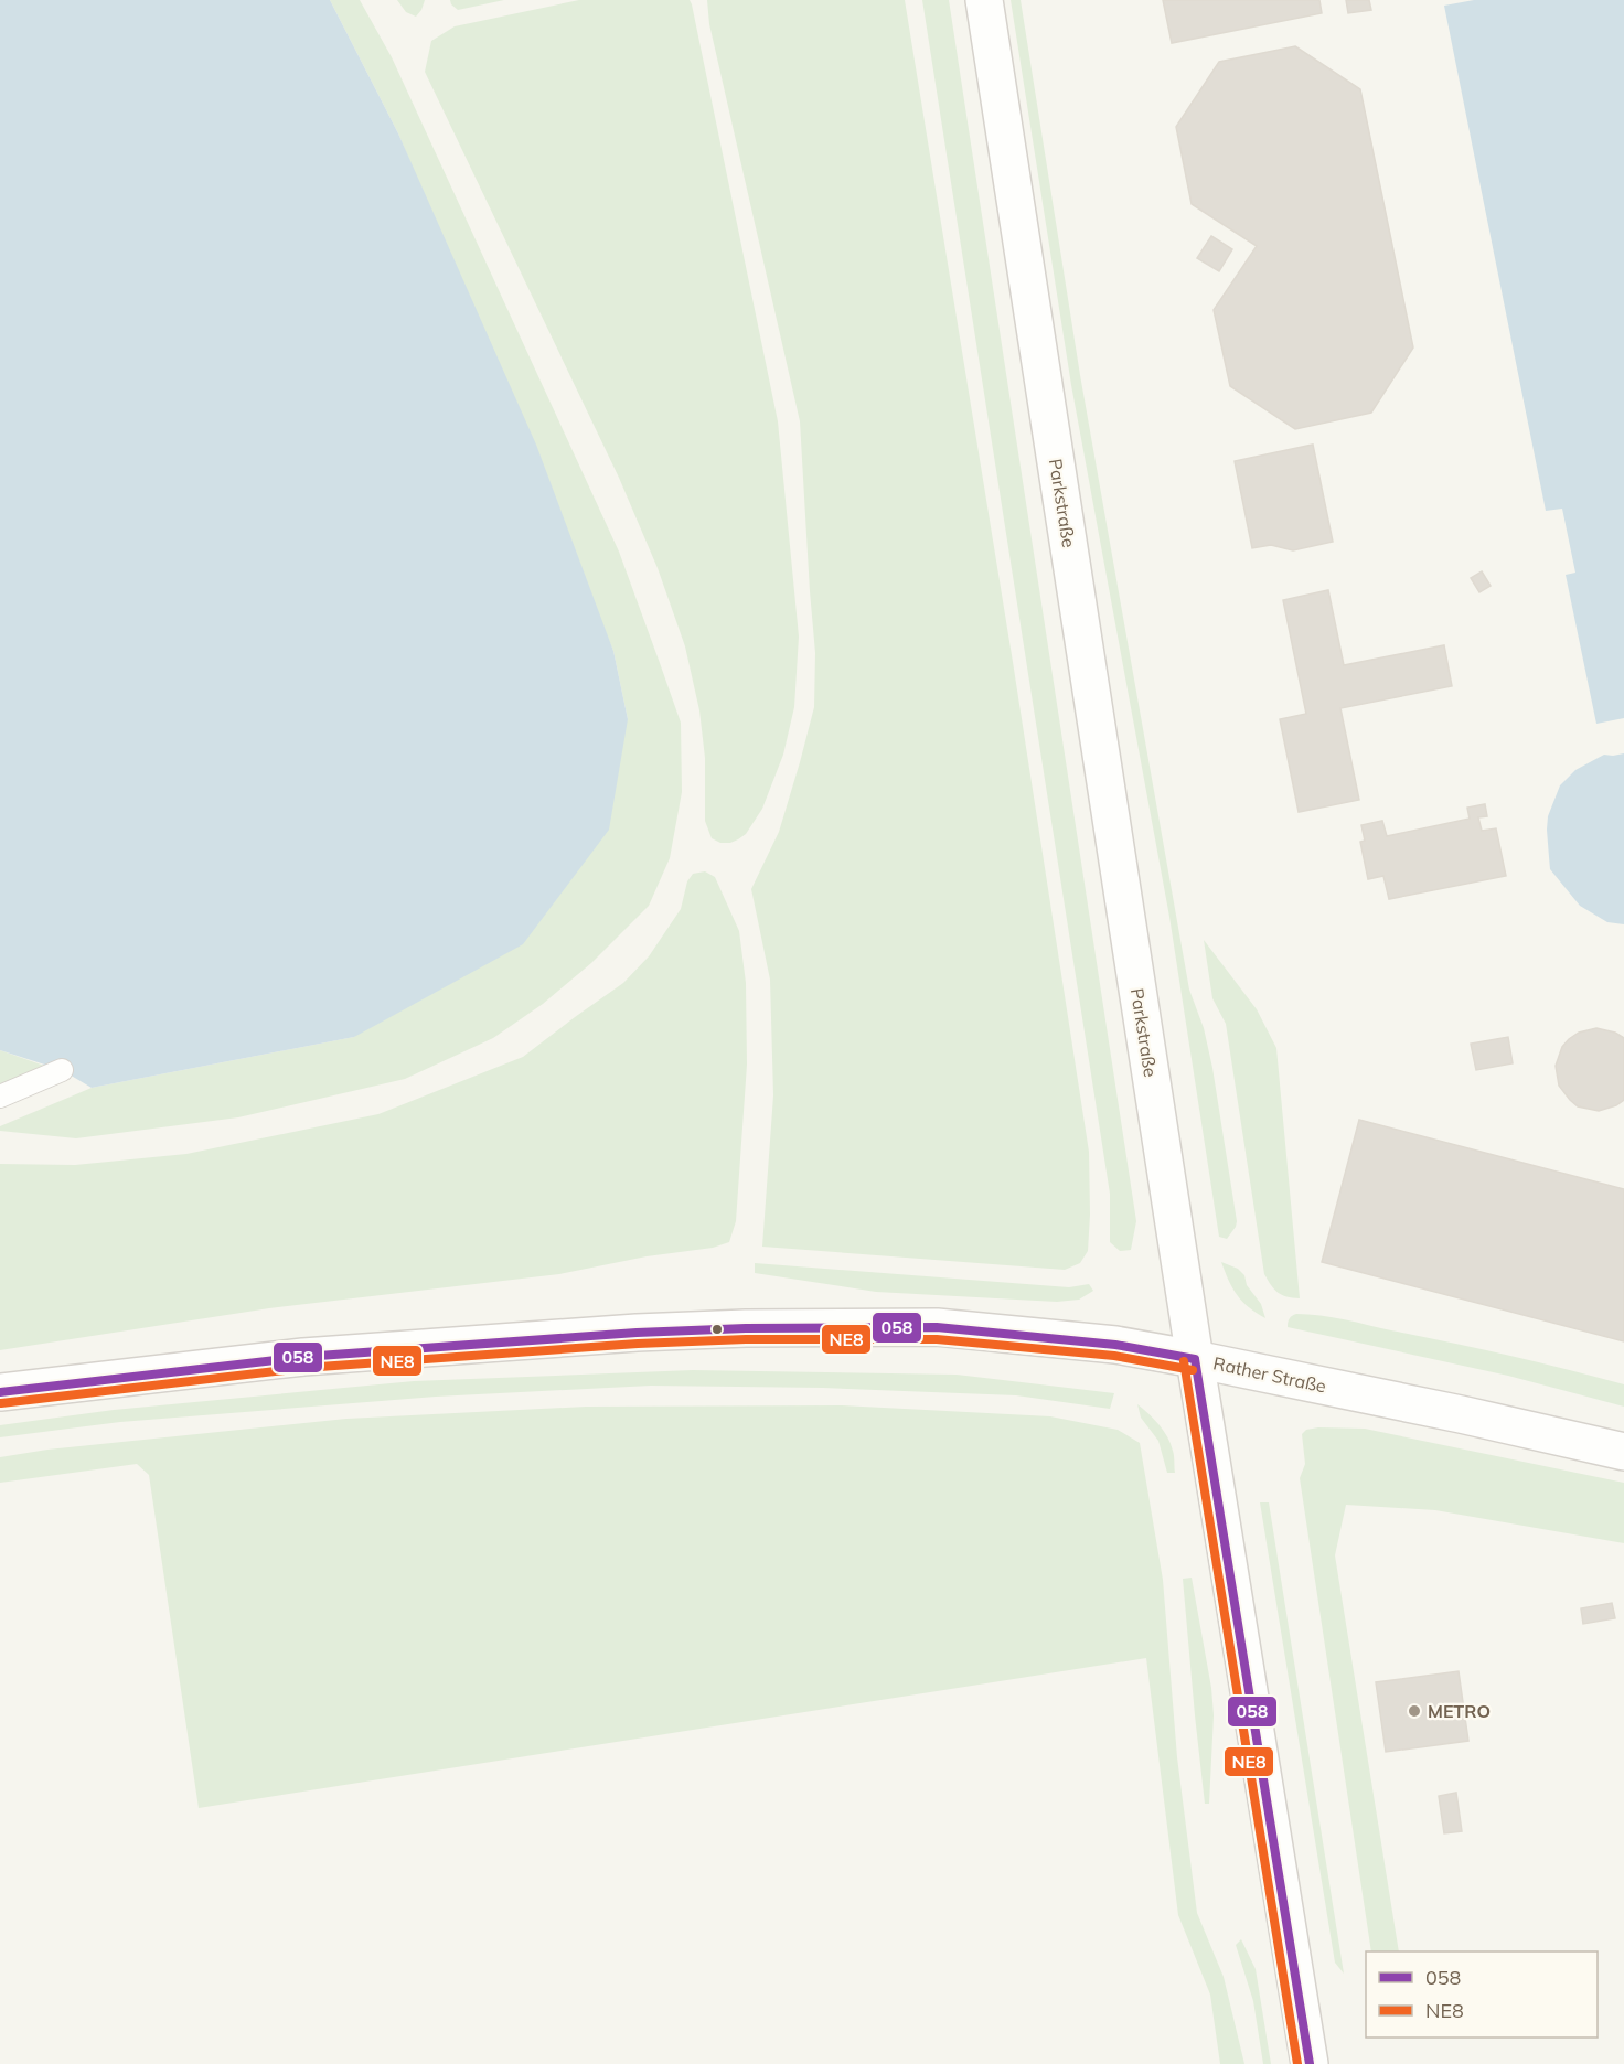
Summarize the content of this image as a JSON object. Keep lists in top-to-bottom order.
{
  "streets": {
    "street": ["Parkstraße", "Rather Straße"]
  },
  "crossings": [
    ["Parkstraße", "Rather Straße"]
  ],
  "places": ["METRO"],
  "lines": ["transit line 058", "transit line NE8"],
  "legend": ["058", "NE8"]
}
